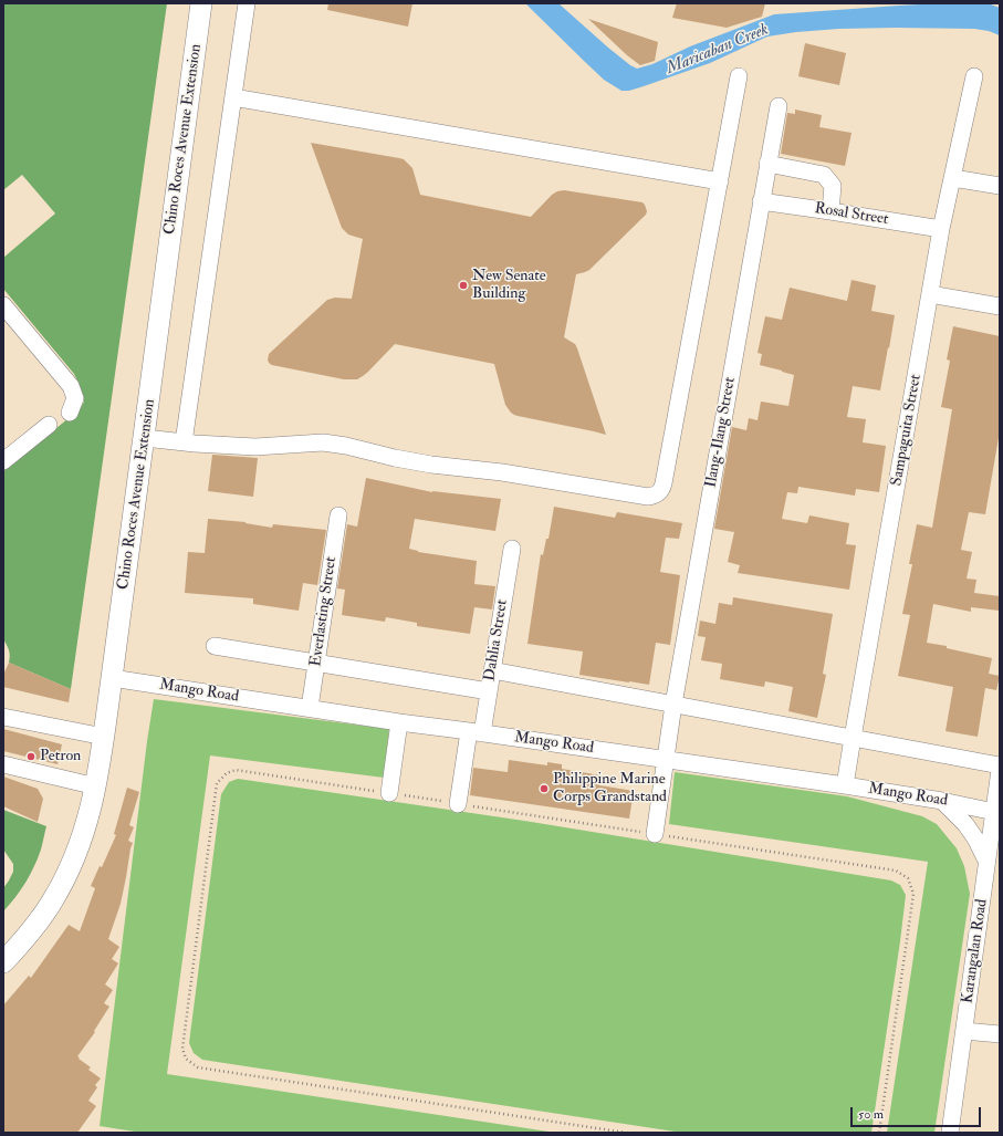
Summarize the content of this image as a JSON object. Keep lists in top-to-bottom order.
{
  "streets": {
    "main road": ["Chino Roces Avenue Extension"],
    "street": [
      "Rosal Street",
      "Sampaguita Street",
      "Ilang-Ilang Street",
      "Everlasting Street",
      "Dahlia Street",
      "Mango Road",
      "Karangalan Road"
    ]
  },
  "crossings": [
    ["Chino Roces Avenue Extension", "Mango Road"],
    ["Rosal Street", "Sampaguita Street"],
    ["Rosal Street", "Ilang-Ilang Street"],
    ["Sampaguita Street", "Mango Road"],
    ["Ilang-Ilang Street", "Mango Road"],
    ["Everlasting Street", "Mango Road"],
    ["Dahlia Street", "Mango Road"],
    ["Mango Road", "Karangalan Road"]
  ],
  "water": ["Maricaban Creek"],
  "places": ["New Senate Building", "Petron", "Philippine Marine Corps Grandstand"],
  "scale_bar": "50 m"
}
